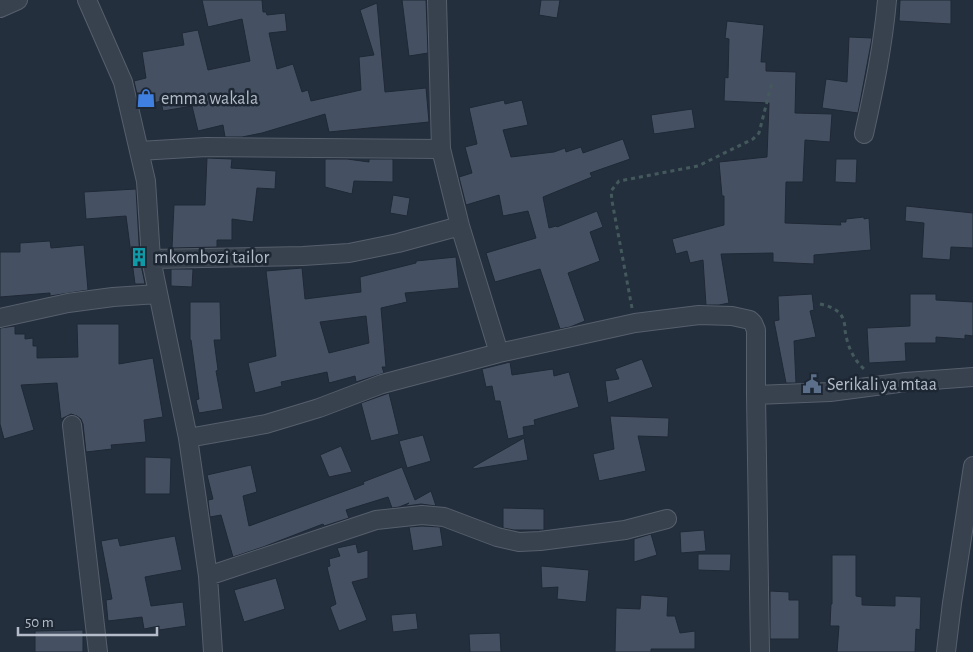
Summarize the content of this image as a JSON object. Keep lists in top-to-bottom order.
{
  "places": {
    "shop": ["emma wakala"],
    "building": ["mkombozi tailor"],
    "public building": ["Serikali ya mtaa"]
  },
  "scale_bar": "50 m"
}
